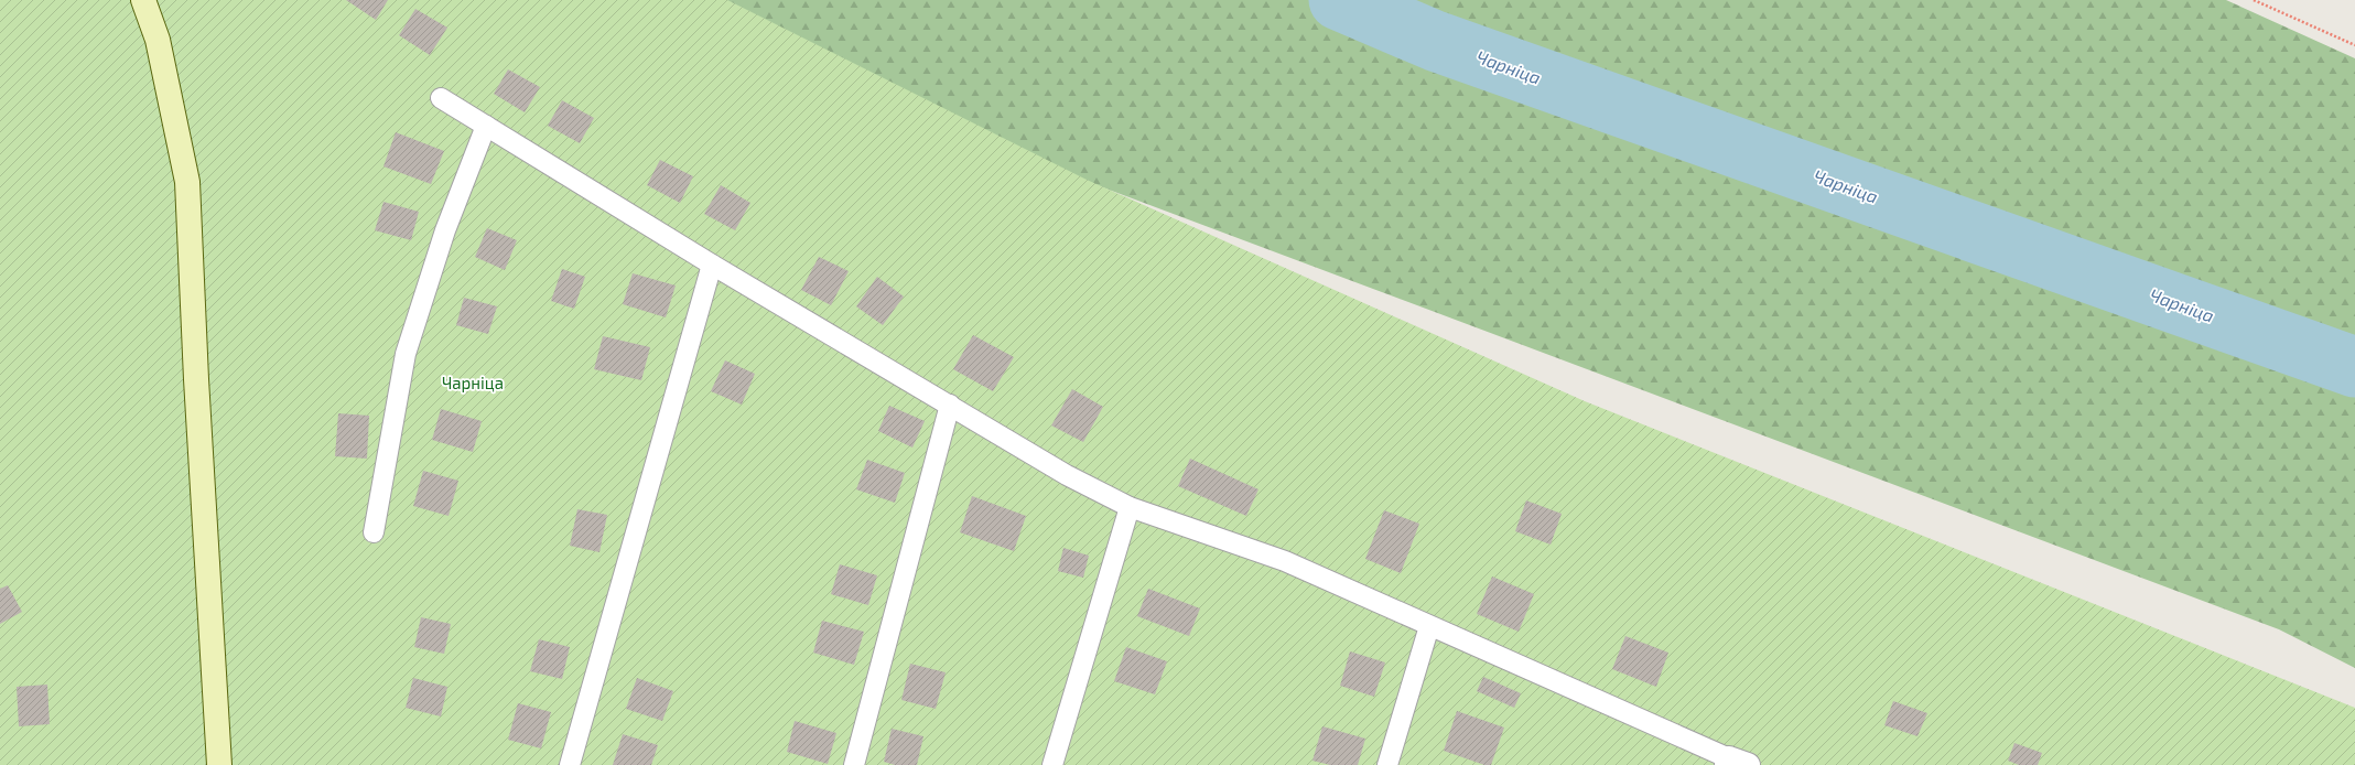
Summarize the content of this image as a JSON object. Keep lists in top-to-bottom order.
{
  "water": ["Чарніца"],
  "parks": ["Чарніца"]
}
